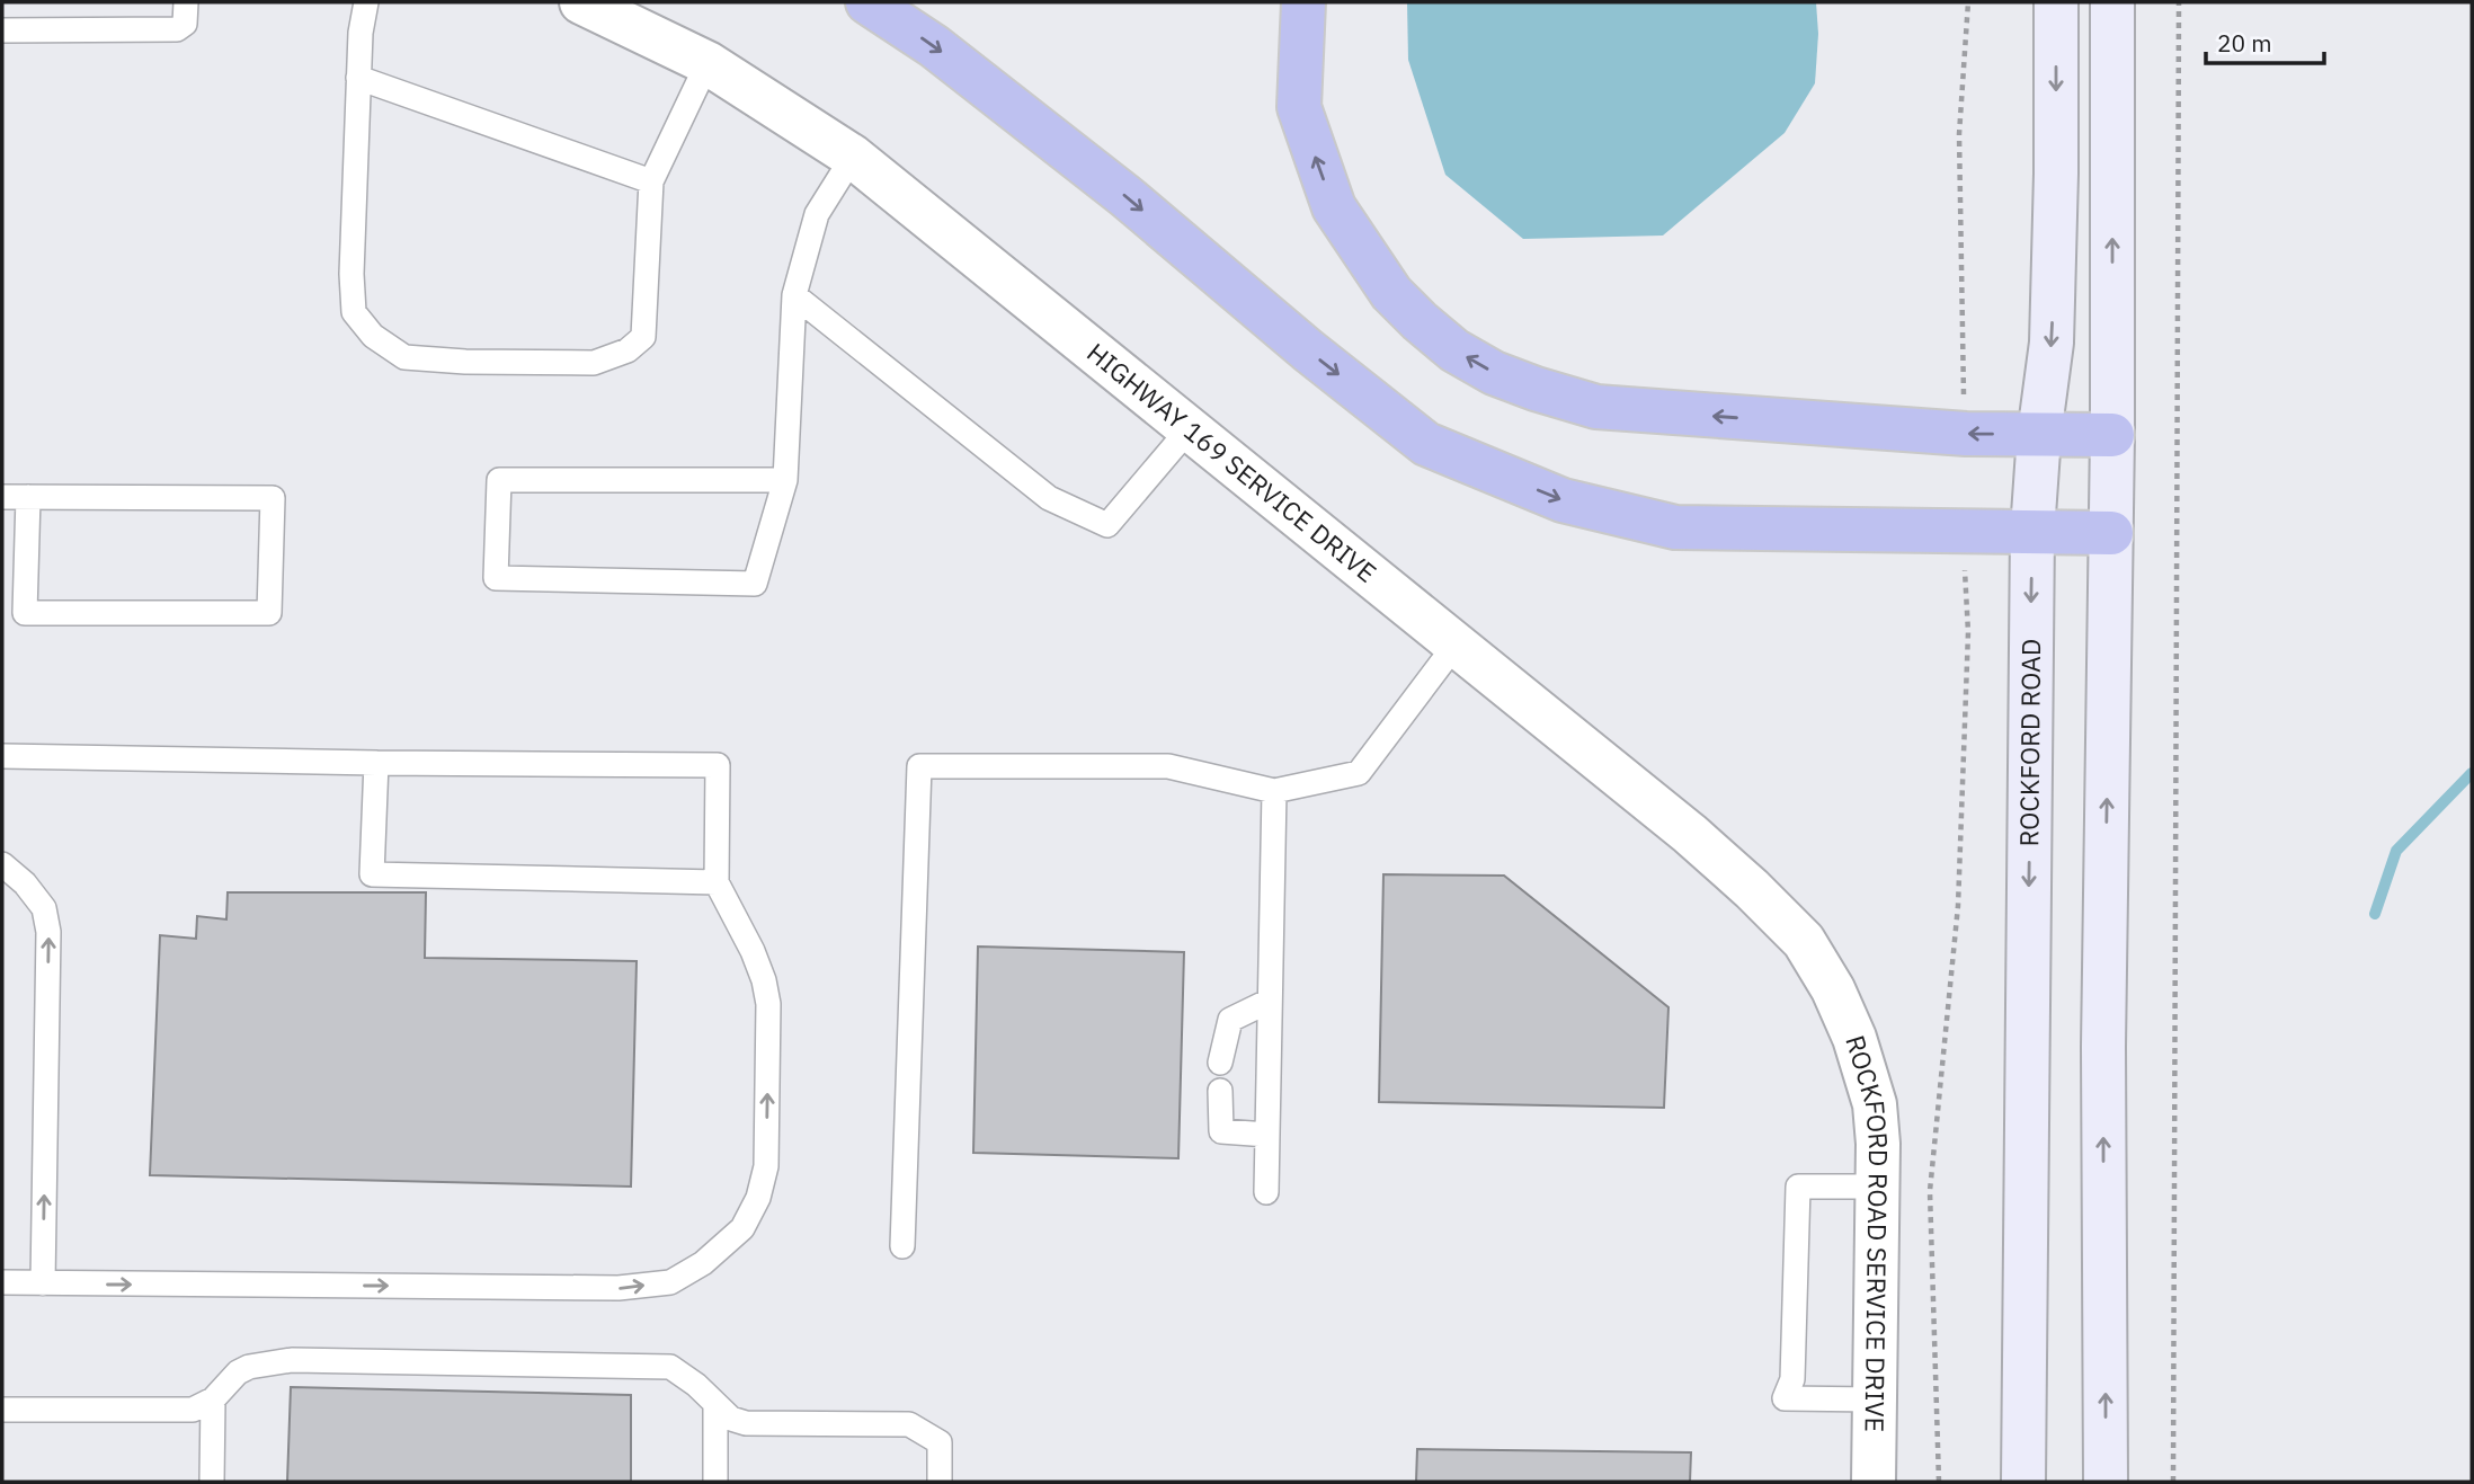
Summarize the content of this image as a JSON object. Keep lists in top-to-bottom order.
{
  "streets": {
    "main road": ["ROCKFORD ROAD"],
    "street": ["HIGHWAY 169 SERVICE DRIVE", "ROCKFORD ROAD SERVICE DRIVE"]
  },
  "crossings": [
    ["HIGHWAY 169 SERVICE DRIVE", "ROCKFORD ROAD SERVICE DRIVE"]
  ],
  "scale_bar": "20 m"
}
